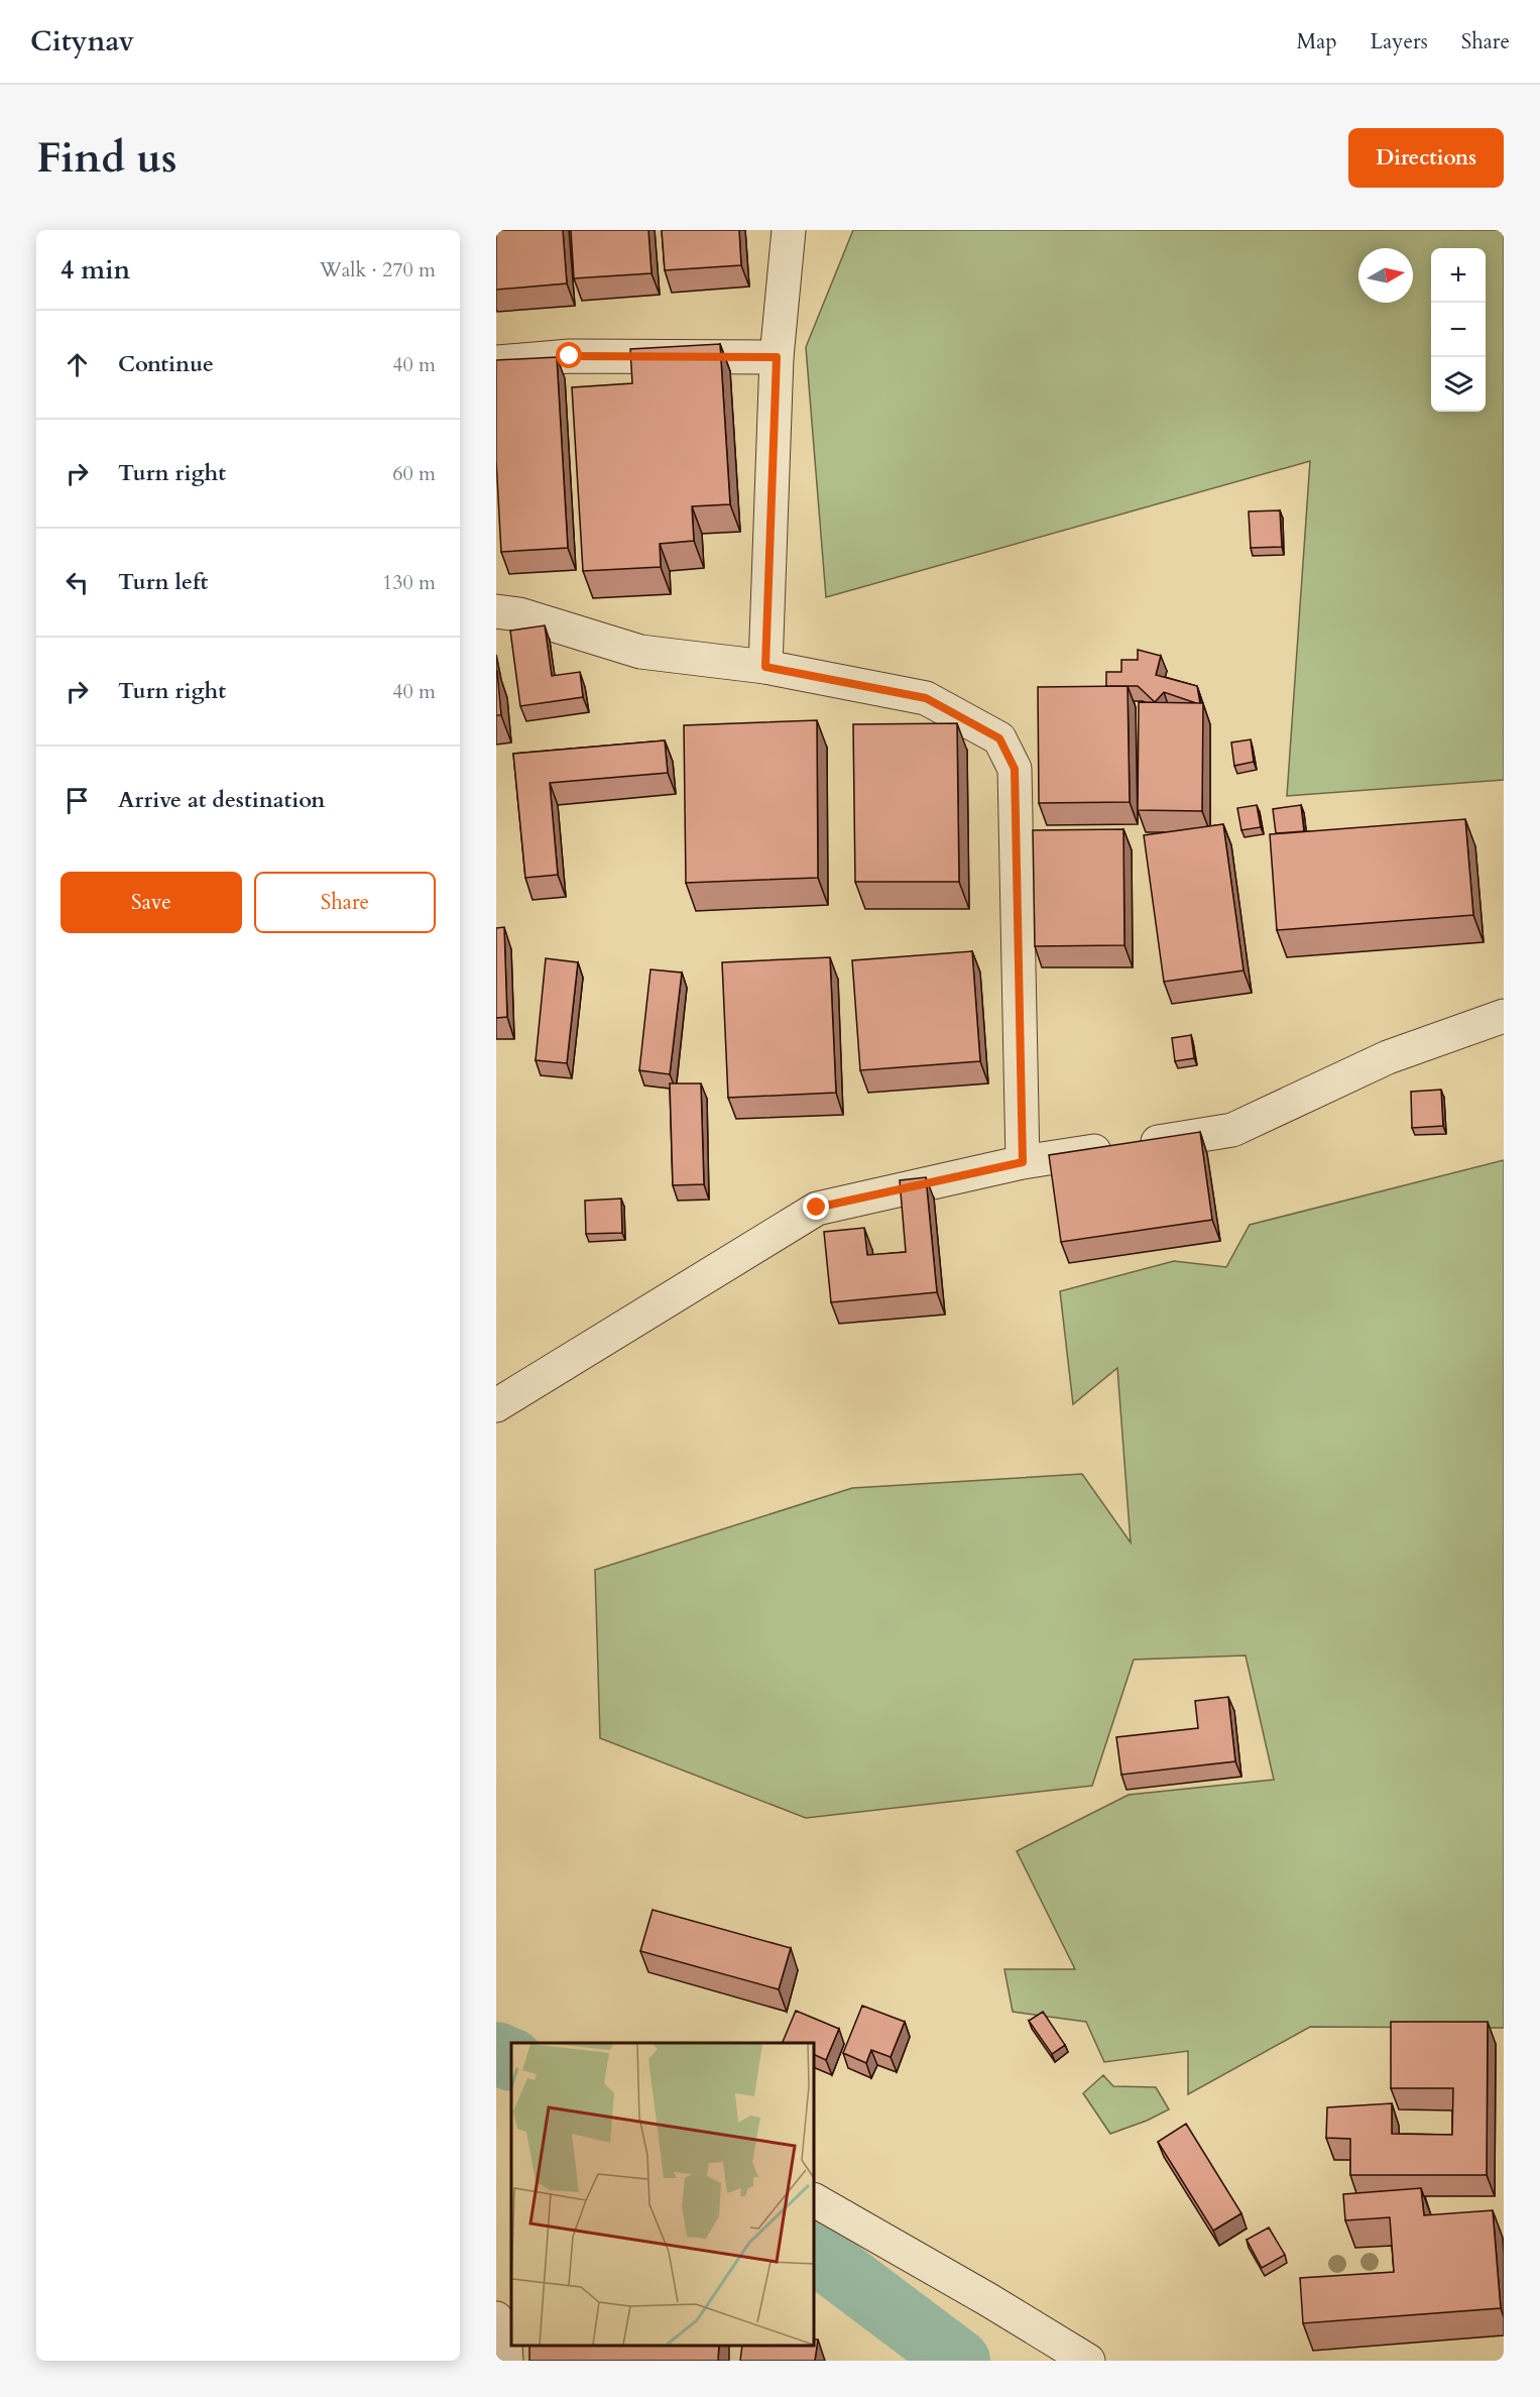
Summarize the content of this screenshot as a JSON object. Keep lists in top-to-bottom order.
{
  "north": "right",
  "page": {
    "header": "Citynav",
    "nav": ["Map", "Layers", "Share"],
    "buttons": [
      "Directions",
      ["Save", "Share"]
    ],
    "title": "Find us",
    "heading": ["4 min", "Walk · 270 m"],
    "map_buttons": ["+", "−"],
    "list": [
      ["Continue", "40 m"],
      ["Turn right", "60 m"],
      ["Turn left", "130 m"],
      ["Turn right", "40 m"],
      "Arrive at destination"
    ]
  }
}
